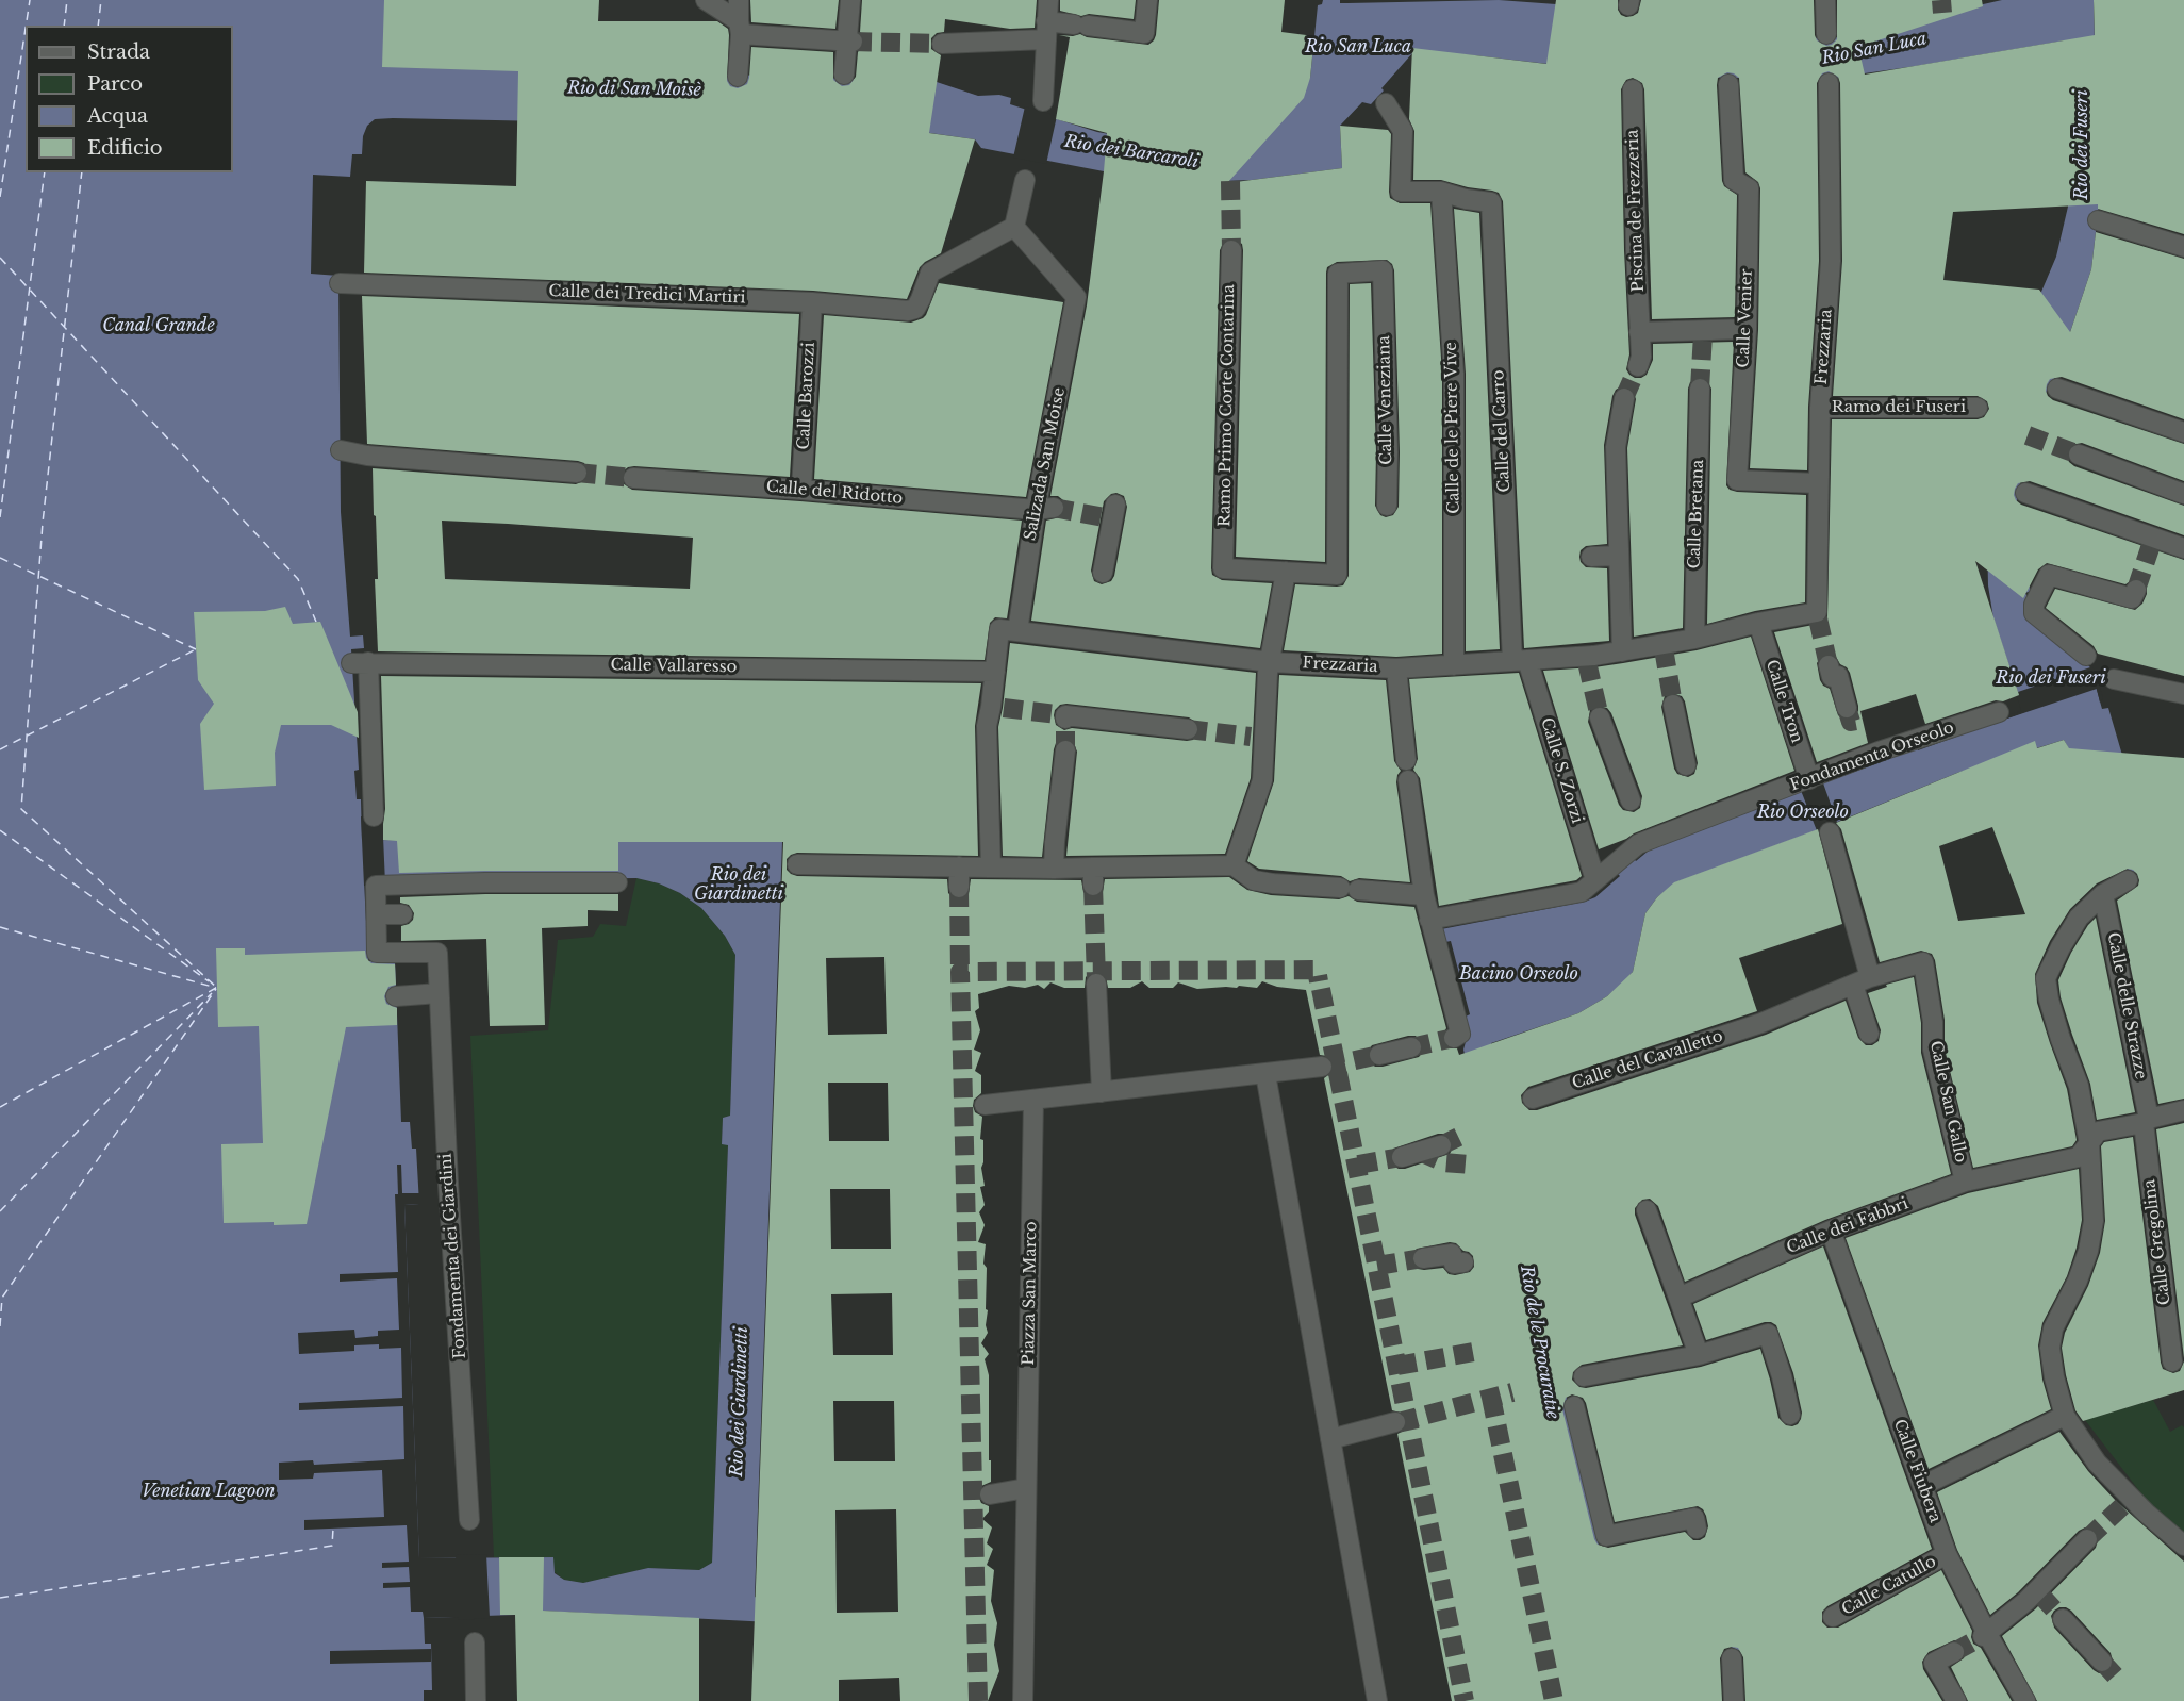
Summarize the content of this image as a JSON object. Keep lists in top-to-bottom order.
{
  "streets": {
    "street": [
      "Piscina de Frezzeria",
      "Calle dei Tredici Martiri",
      "Calle Venier",
      "Frezzaria",
      "Calle Barozzi",
      "Calle Veneziana",
      "Ramo Primo Corte Contarina",
      "Ramo dei Fuseri",
      "Calle de le Piere Vive",
      "Calle del Carro",
      "Salizada San Moise",
      "Calle del Ridotto",
      "Calle Bretana",
      "Calle Vallaresso",
      "Calle Tron",
      "Fondamenta Orseolo",
      "Calle S. Zorzi",
      "Calle delle Strazze",
      "Calle del Cavalletto",
      "Calle San Gallo",
      "Calle dei Fabbri",
      "Calle Gregolina",
      "Fondamenta dei Giardini",
      "Piazza San Marco",
      "Calle Fiubera",
      "Calle Catullo"
    ]
  },
  "crossings": [
    ["Calle dei Tredici Martiri", "Calle Barozzi"],
    ["Calle dei Tredici Martiri", "Salizada San Moise"],
    ["Calle Venier", "Frezzaria"],
    ["Frezzaria", "Ramo dei Fuseri"],
    ["Frezzaria", "Calle de le Piere Vive"],
    ["Frezzaria", "Calle del Carro"],
    ["Frezzaria", "Salizada San Moise"],
    ["Frezzaria", "Calle Bretana"],
    ["Frezzaria", "Calle Tron"],
    ["Frezzaria", "Calle S. Zorzi"],
    ["Calle Barozzi", "Calle del Ridotto"],
    ["Calle Veneziana", "Ramo Primo Corte Contarina"],
    ["Calle de le Piere Vive", "Calle del Carro"],
    ["Calle del Carro", "Calle S. Zorzi"],
    ["Salizada San Moise", "Calle del Ridotto"],
    ["Salizada San Moise", "Calle Vallaresso"],
    ["Calle Tron", "Fondamenta Orseolo"],
    ["Fondamenta Orseolo", "Calle S. Zorzi"],
    ["Calle delle Strazze", "Calle dei Fabbri"],
    ["Calle delle Strazze", "Calle Gregolina"],
    ["Calle del Cavalletto", "Calle San Gallo"],
    ["Calle San Gallo", "Calle dei Fabbri"],
    ["Calle dei Fabbri", "Calle Gregolina"],
    ["Calle dei Fabbri", "Calle Fiubera"],
    ["Calle Fiubera", "Calle Catullo"]
  ],
  "water": [
    "Rio San Luca",
    "Rio di San Moisè",
    "Rio dei Fuseri",
    "Rio dei Barcaroli",
    "Canal Grande",
    "Rio Orseolo",
    "Rio dei Giardinetti",
    "Bacino Orseolo",
    "Rio de le Procuratie",
    "Venetian Lagoon"
  ],
  "legend": [
    "Strada",
    "Parco",
    "Acqua",
    "Edificio"
  ]
}
